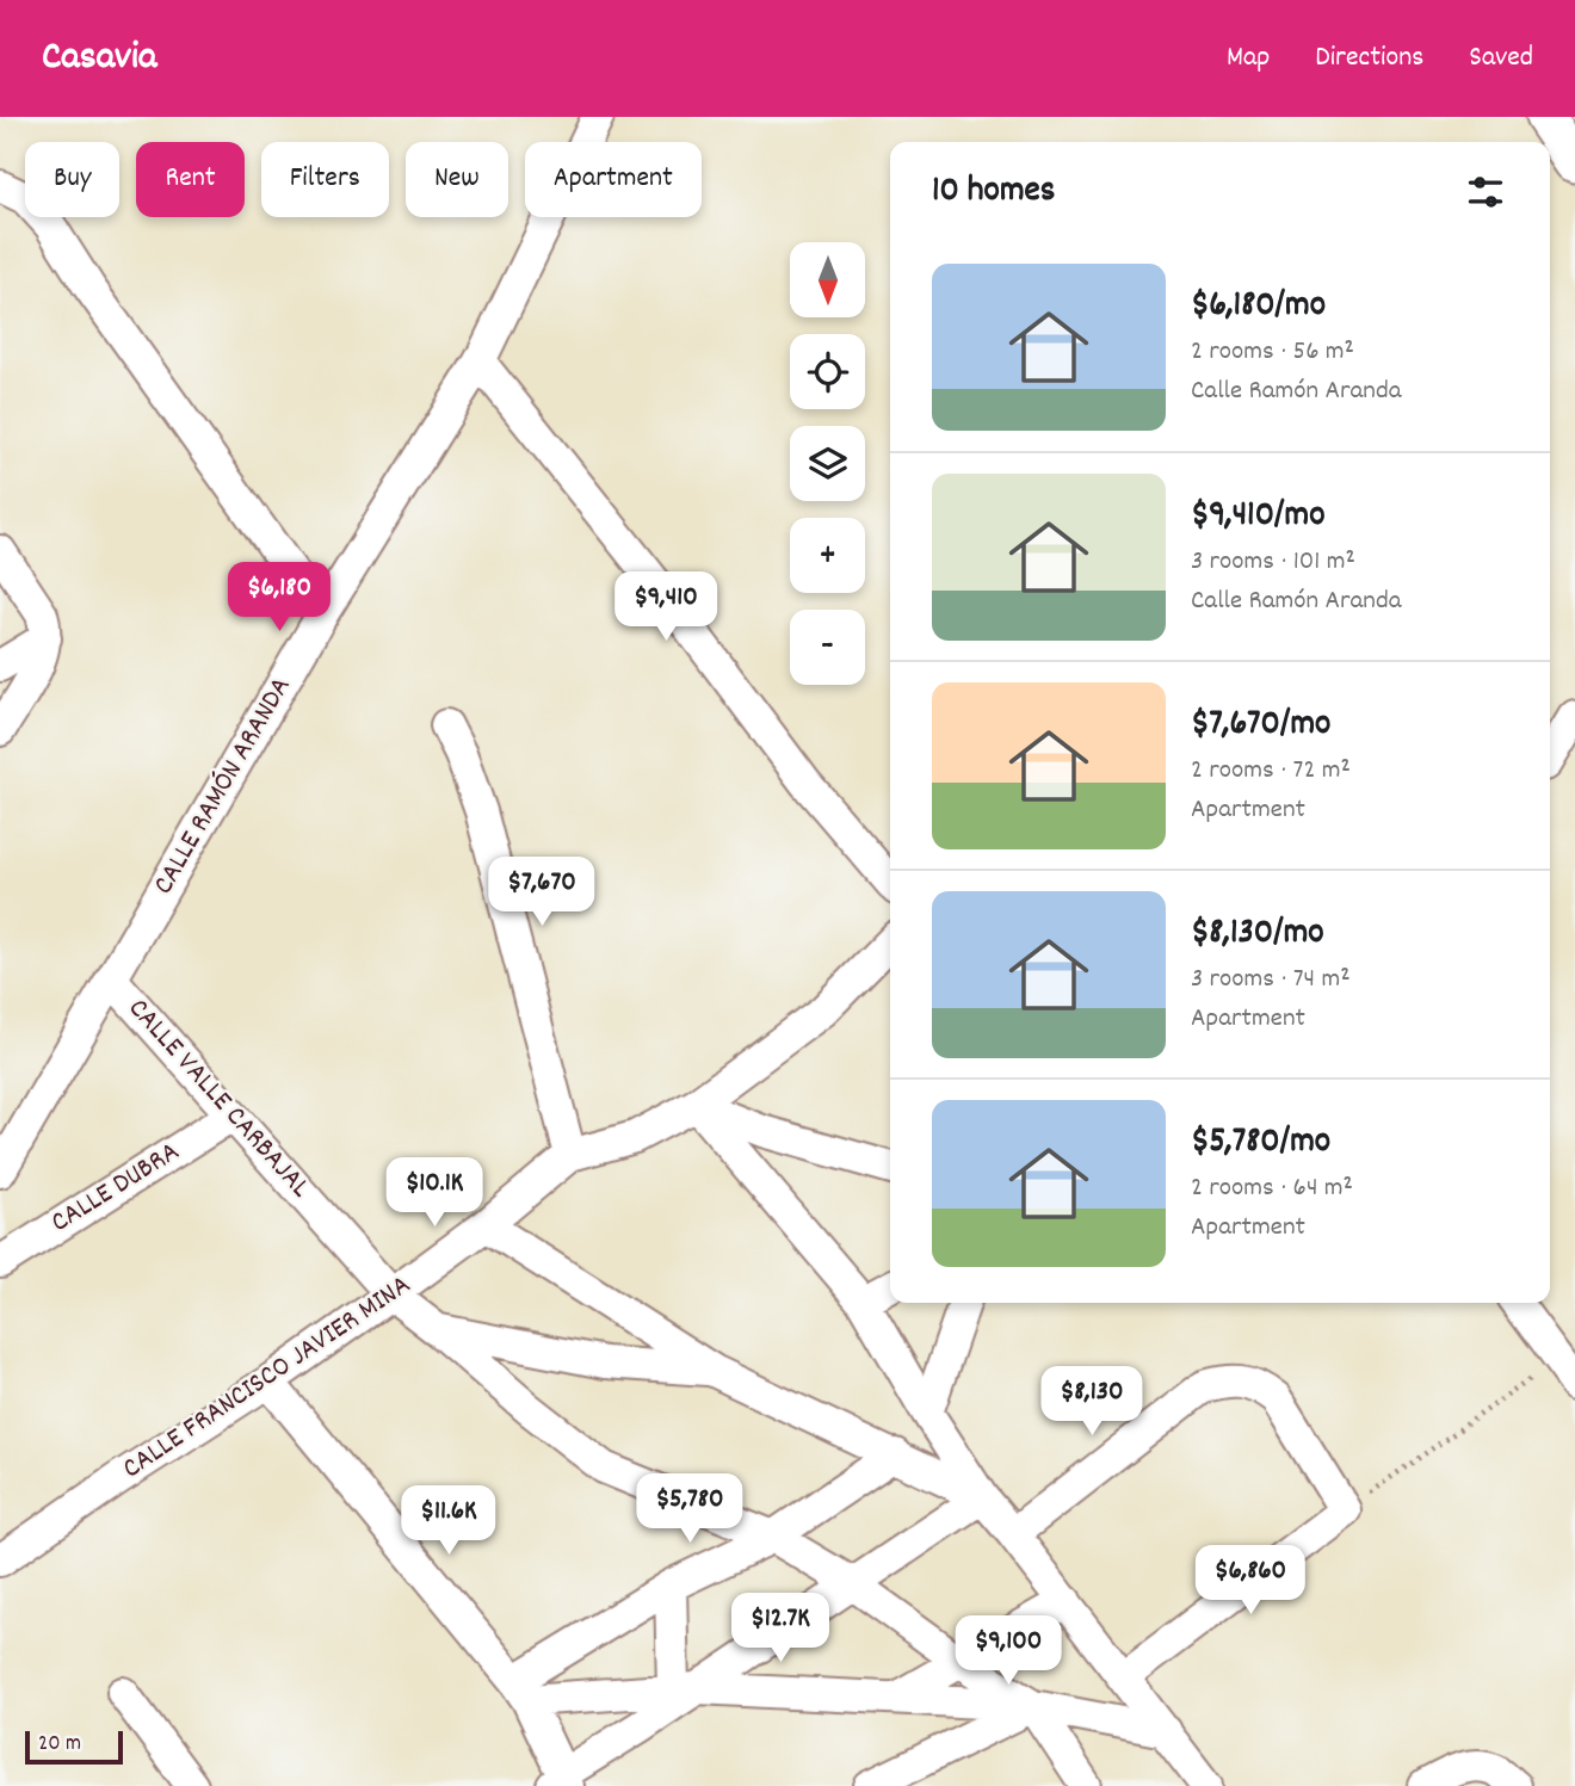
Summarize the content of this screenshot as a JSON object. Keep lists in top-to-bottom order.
{
  "streets": {
    "street": [
      "CALLE RAMÓN ARANDA",
      "CALLE VALLE CARBAJAL",
      "CALLE DUBRA",
      "CALLE FRANCISCO JAVIER MINA"
    ]
  },
  "crossings": [
    ["CALLE RAMÓN ARANDA", "CALLE VALLE CARBAJAL"],
    ["CALLE VALLE CARBAJAL", "CALLE DUBRA"],
    ["CALLE VALLE CARBAJAL", "CALLE FRANCISCO JAVIER MINA"]
  ],
  "scale_bar": "20 m",
  "north": "bottom",
  "page": {
    "header": "Casavia",
    "nav": ["Map", "Directions", "Saved"],
    "chip": [
      "Buy",
      "Rent",
      "Filters",
      "New",
      "Apartment"
    ],
    "heading": "10 homes",
    "map_buttons": ["+", "−"],
    "list": [
      {
        "name": "$6,180/mo",
        "note": "2 rooms · 56 m² · Calle Ramón Aranda"
      },
      {
        "name": "$9,410/mo",
        "note": "3 rooms · 101 m² · Calle Ramón Aranda"
      },
      {
        "name": "$7,670/mo",
        "note": "2 rooms · 72 m² · Apartment"
      },
      {
        "name": "$8,130/mo",
        "note": "3 rooms · 74 m² · Apartment"
      },
      {
        "name": "$5,780/mo",
        "note": "2 rooms · 64 m² · Apartment"
      }
    ],
    "price": [
      "$6,180",
      "$9,410",
      "$7,670",
      "$10.1K",
      "$8,130",
      "$5,780",
      "$11.6K",
      "$6,860",
      "$12.7K",
      "$9,100"
    ],
    "scale": "20 m"
  }
}
